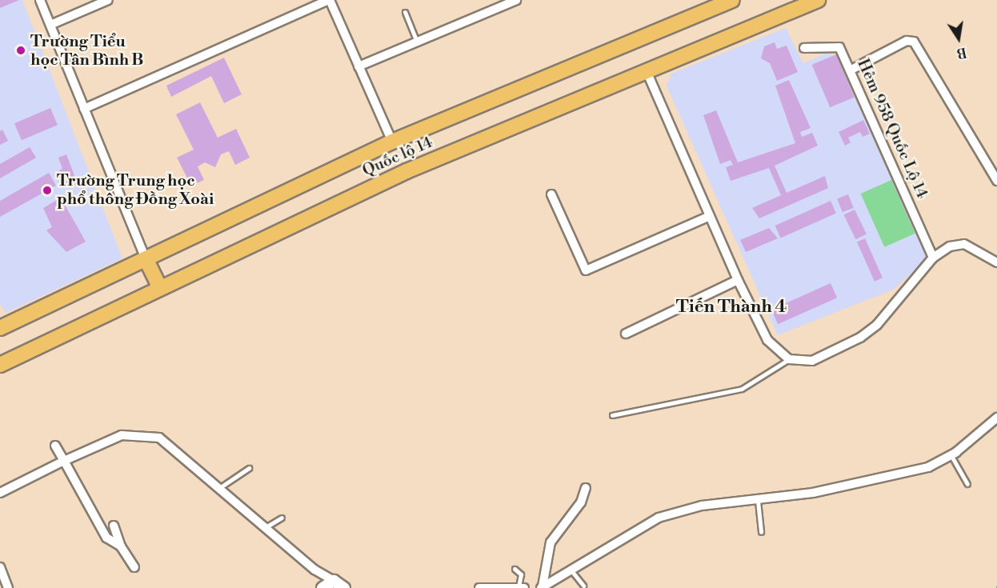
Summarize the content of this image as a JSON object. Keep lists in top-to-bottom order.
{
  "streets": {
    "highway": ["Quốc lộ 14"],
    "street": ["Hẻm 958 Quốc Lộ 14"]
  },
  "districts": ["Tiến Thành 4"],
  "places": ["Trường Tiểu học Tân Bình B", "Trường Trung học phổ thông Đồng Xoài"],
  "north": "bottom"
}
